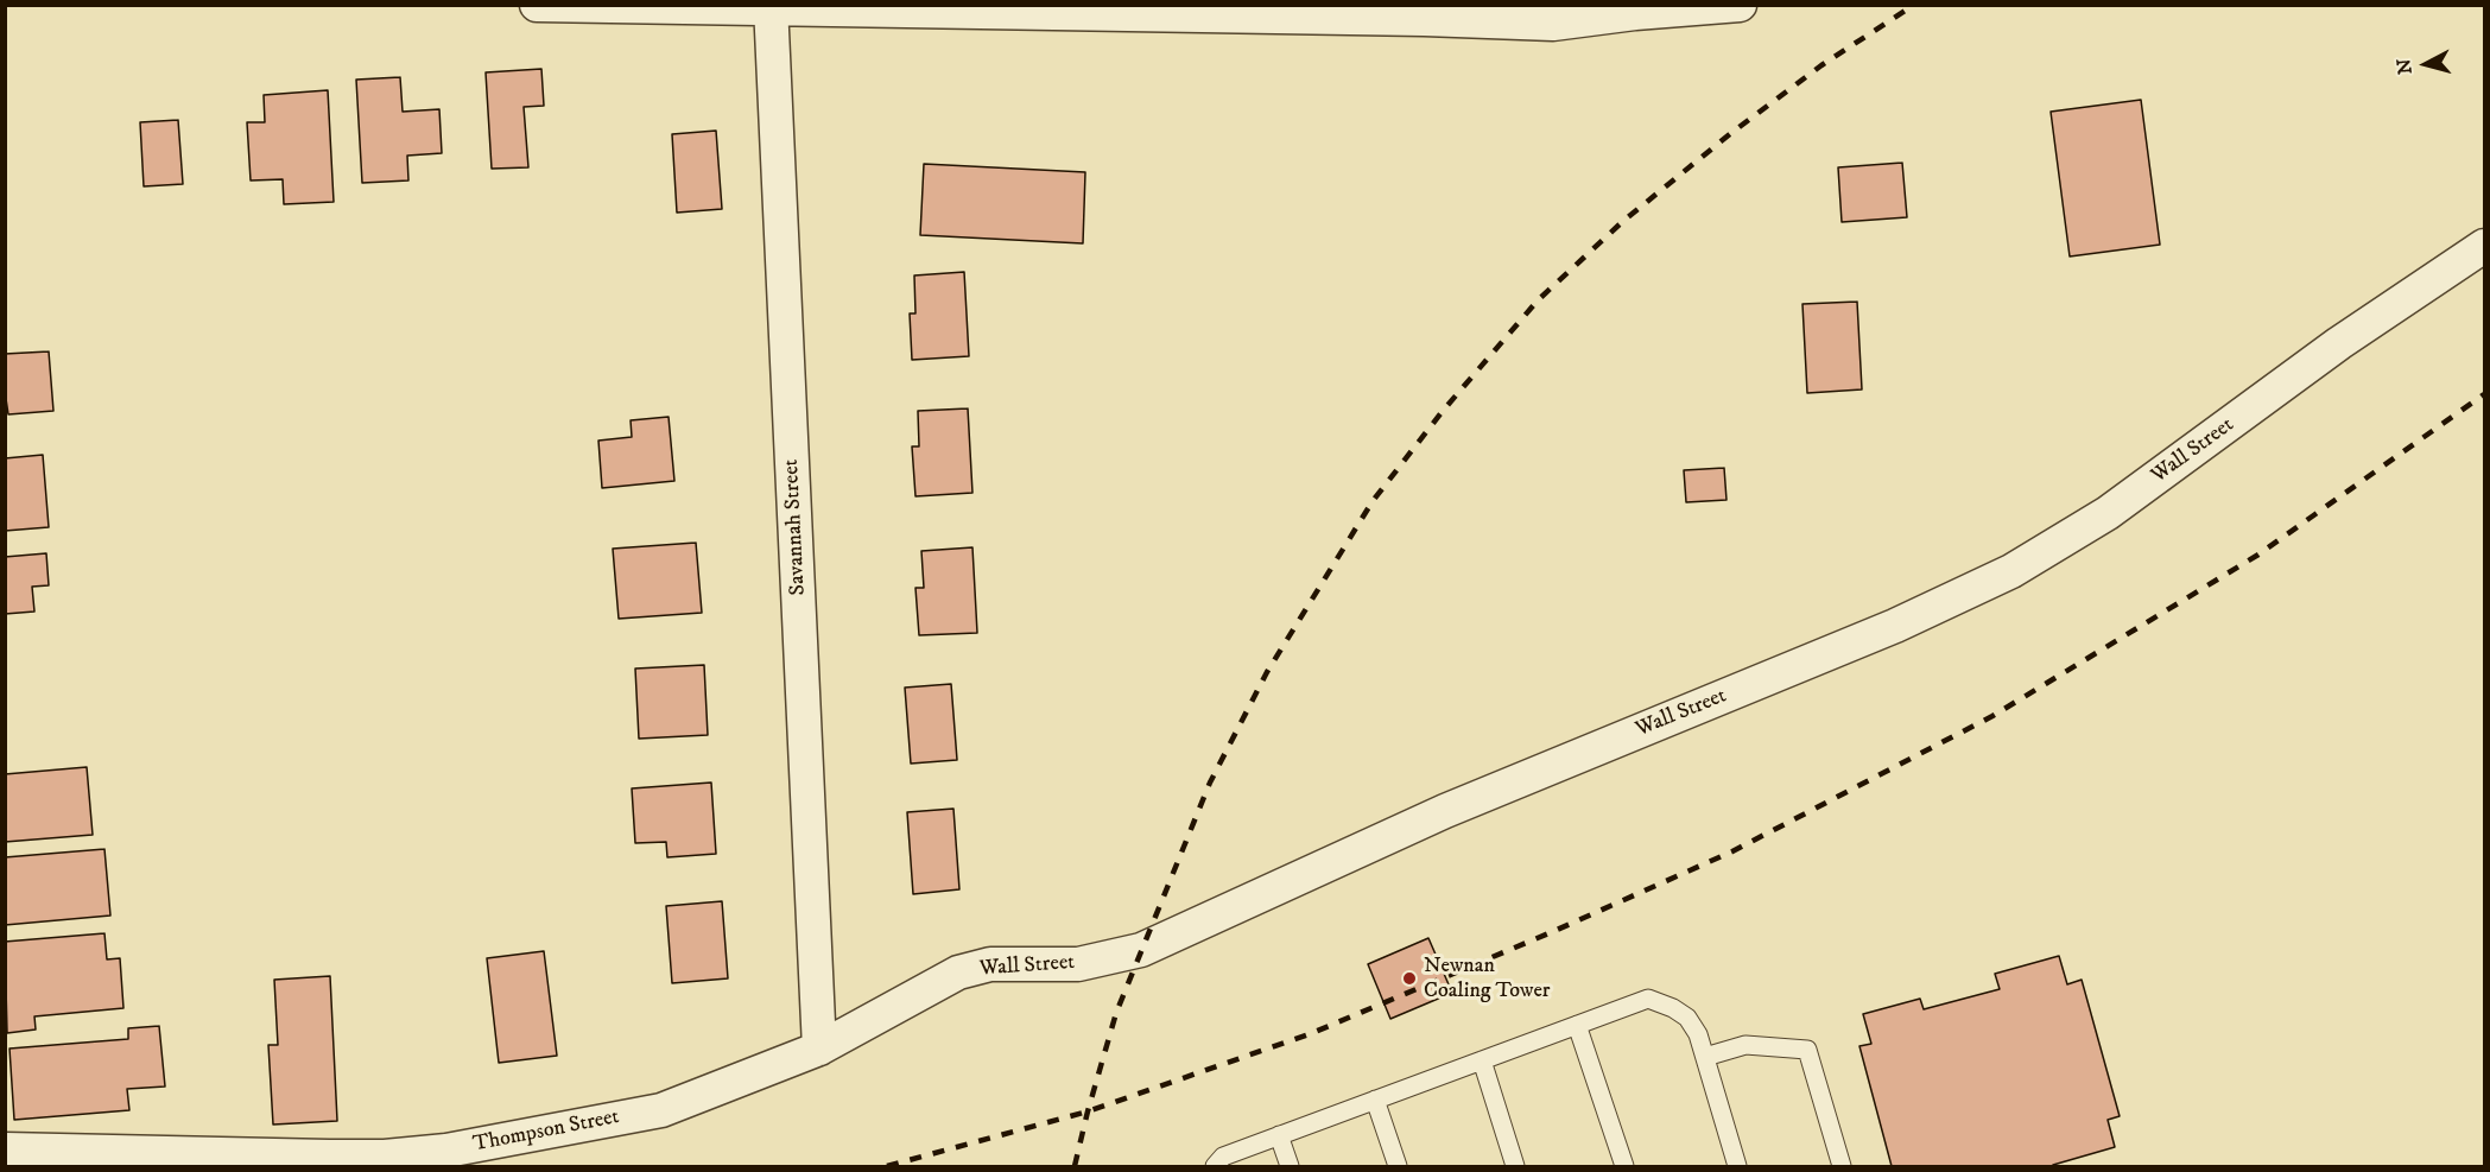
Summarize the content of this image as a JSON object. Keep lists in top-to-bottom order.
{
  "streets": {
    "street": ["Wall Street", "Savannah Street", "Thompson Street"]
  },
  "crossings": [
    ["Wall Street", "Savannah Street"],
    ["Wall Street", "Thompson Street"],
    ["Savannah Street", "Thompson Street"]
  ],
  "places": ["Newnan Coaling Tower"],
  "north": "left"
}
